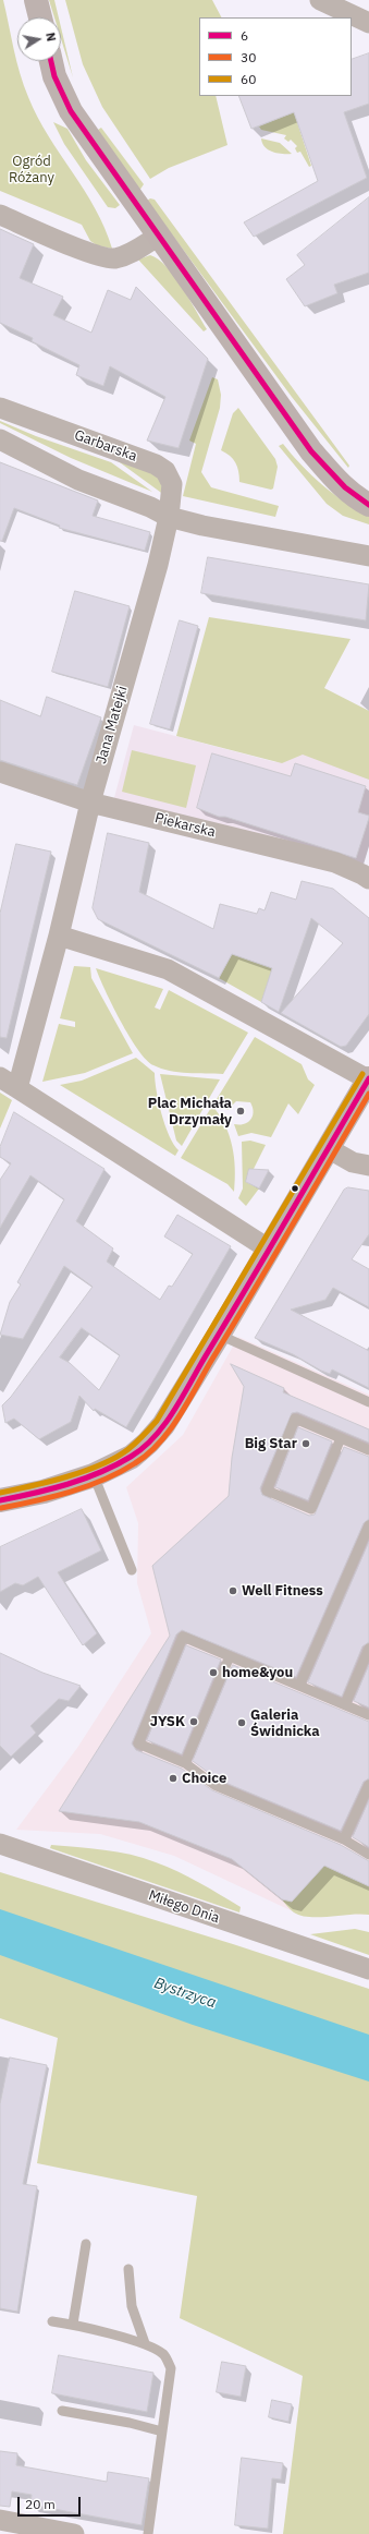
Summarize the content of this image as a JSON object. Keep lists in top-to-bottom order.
{
  "streets": {
    "street": [
      "Garbarska",
      "Jana Matejki",
      "Piekarska",
      "Miłego Dnia"
    ]
  },
  "crossings": [
    ["Garbarska", "Jana Matejki"],
    ["Jana Matejki", "Piekarska"]
  ],
  "water": ["Bystrzyca"],
  "parks": ["Ogród Różany"],
  "places": [
    "Plac Michała Drzymały",
    "Big Star",
    "Well Fitness",
    "home&you",
    "JYSK",
    "Galeria Świdnicka",
    "Choice"
  ],
  "lines": ["transit line 6", "transit line 60", "transit line 30"],
  "legend": ["6", "30", "60"],
  "scale_bar": "20 m",
  "north": "right"
}
